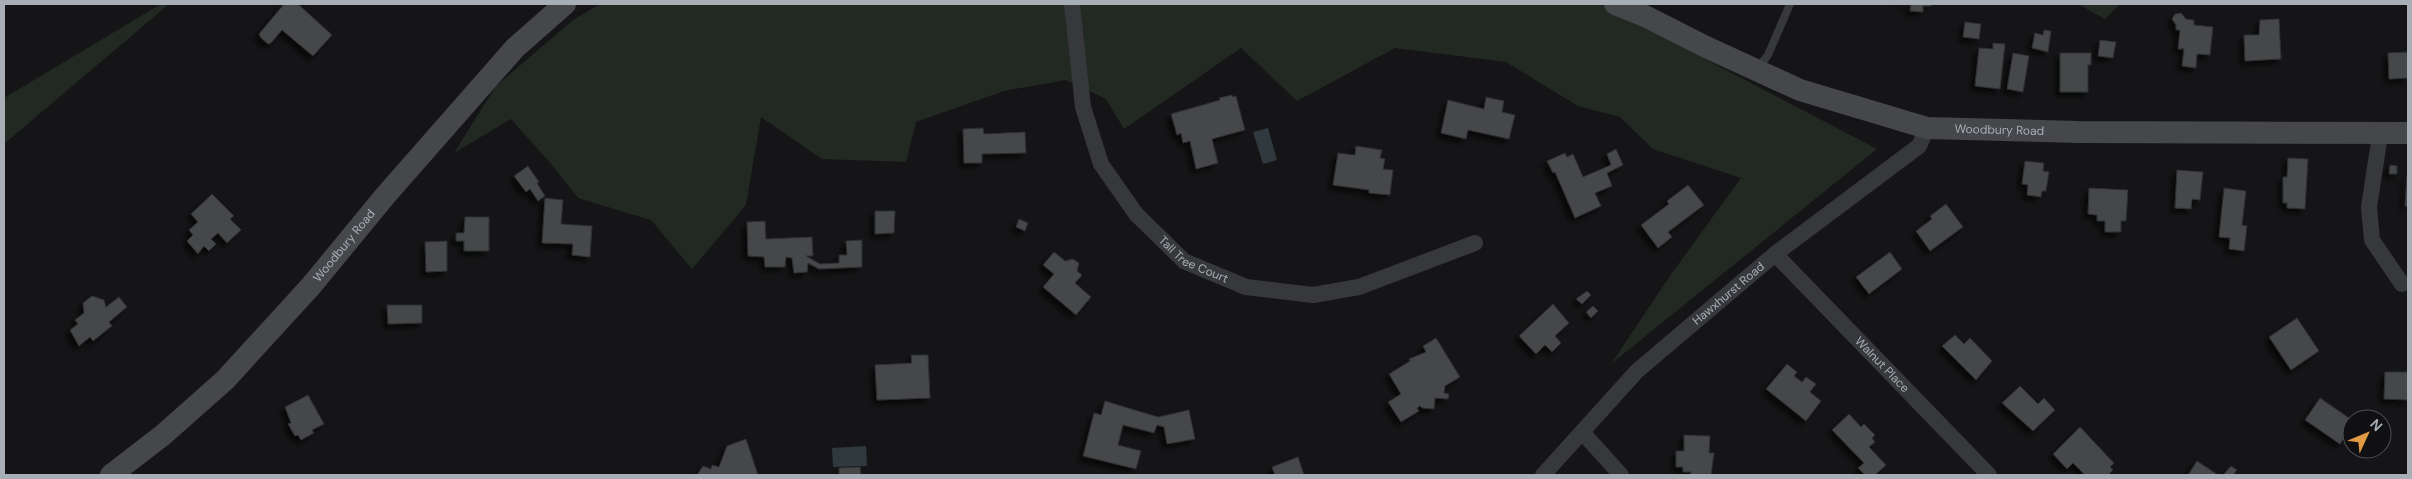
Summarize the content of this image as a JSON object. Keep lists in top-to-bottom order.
{
  "streets": {
    "main road": ["Woodbury Road"],
    "street": ["Tall Tree Court", "Hawxhurst Road", "Walnut Place"]
  },
  "crossings": [
    ["Woodbury Road", "Hawxhurst Road"],
    ["Hawxhurst Road", "Walnut Place"]
  ],
  "north": "top right"
}
